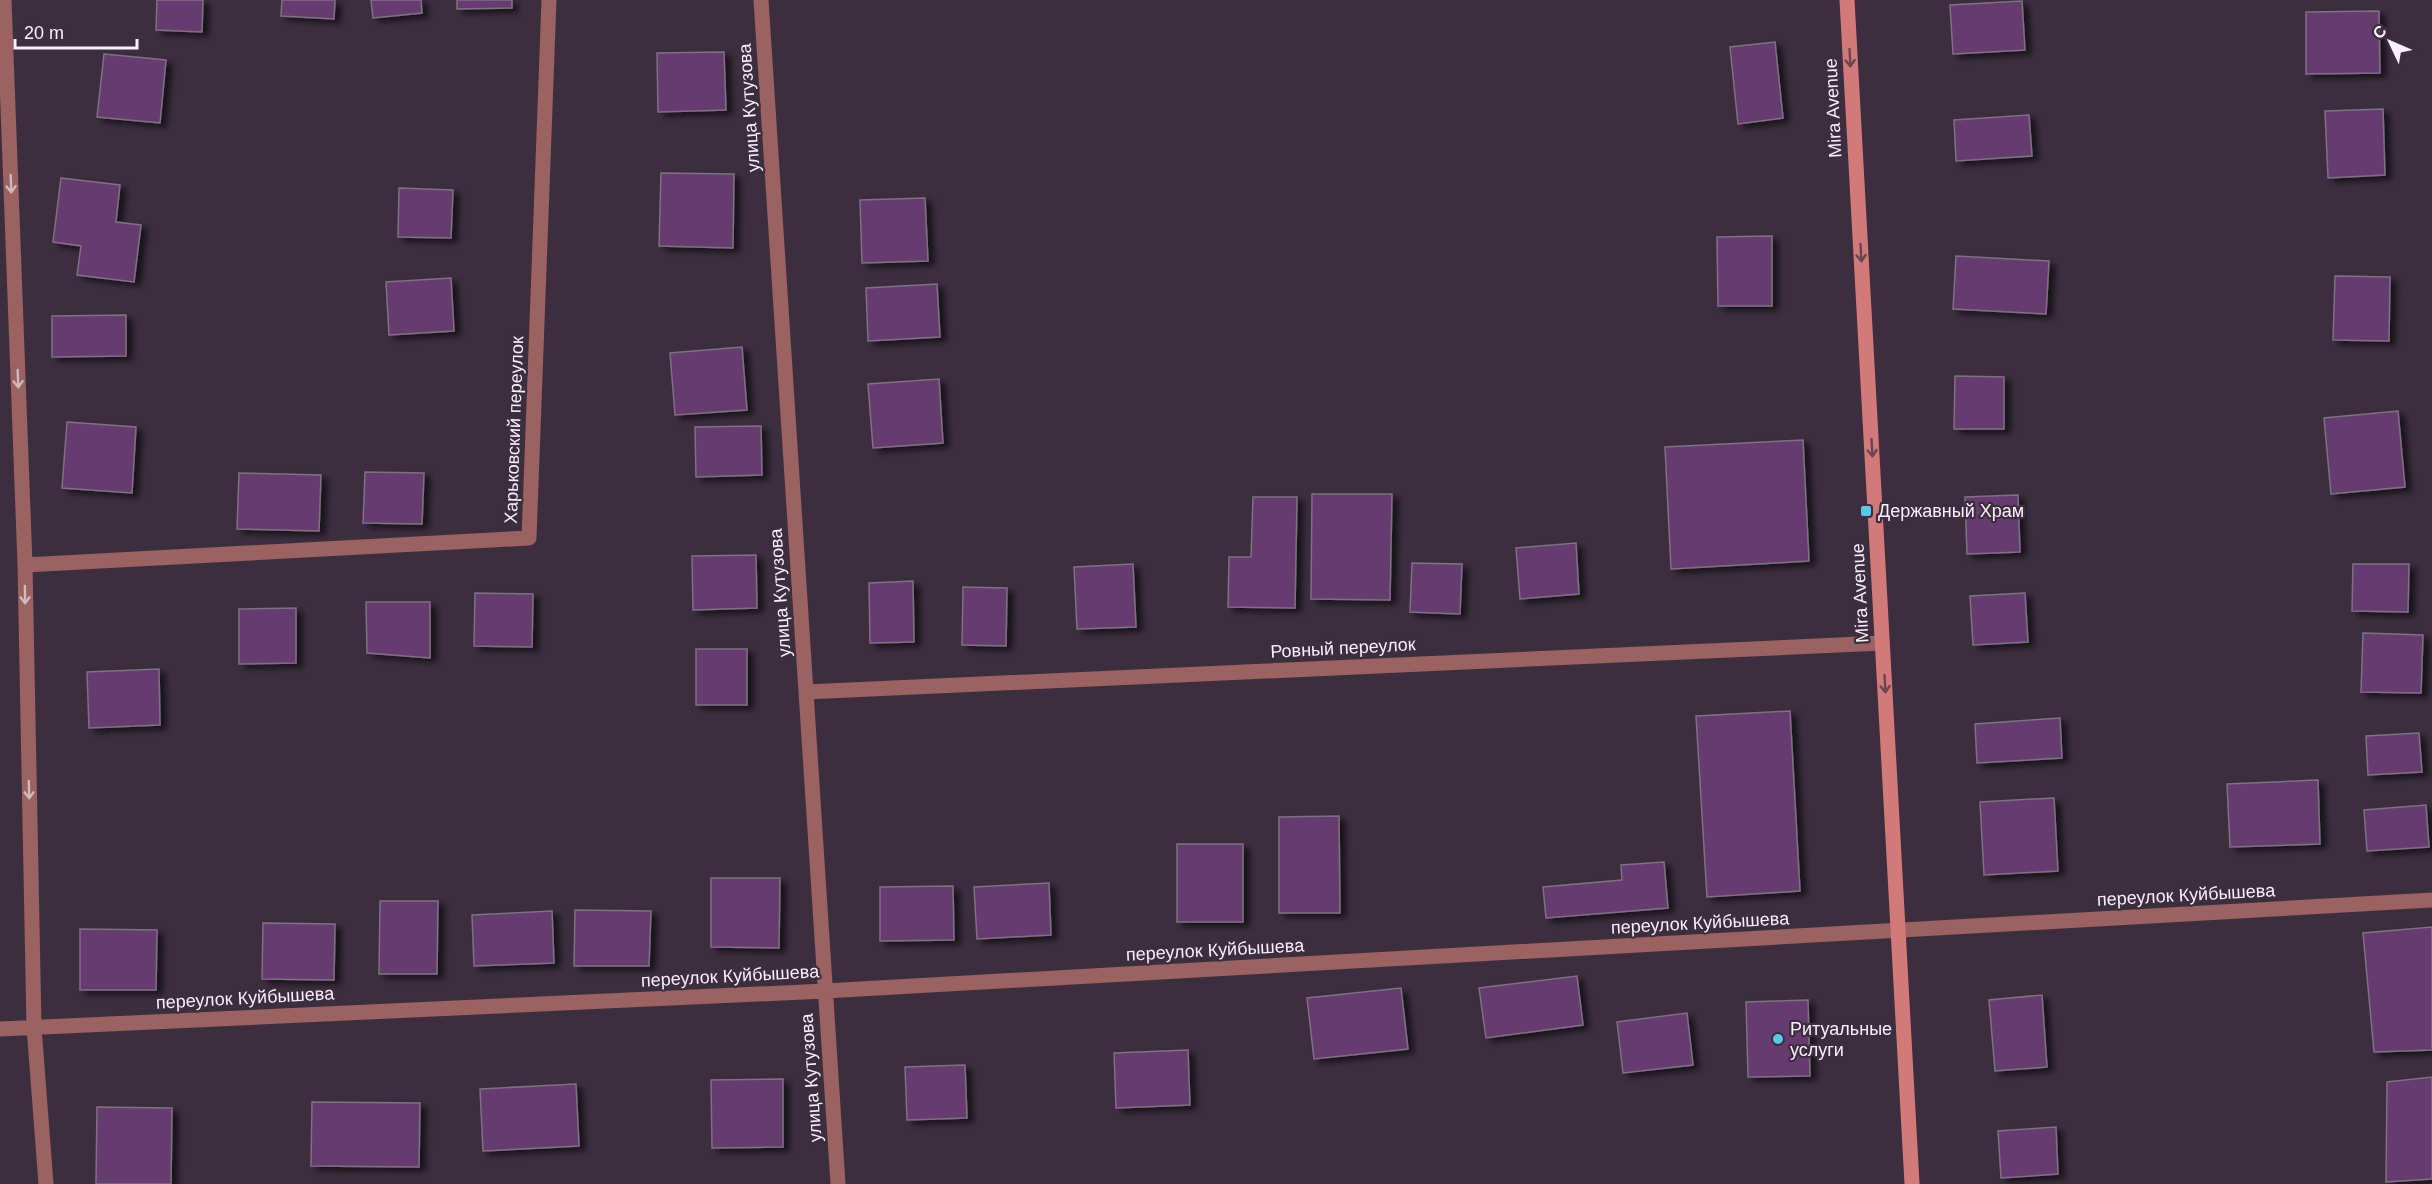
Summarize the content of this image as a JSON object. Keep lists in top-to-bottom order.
{
  "streets": {
    "main road": ["Mira Avenue"],
    "street": [
      "улица Кутузова",
      "Харьковский переулок",
      "Ровный переулок",
      "переулок Куйбышева"
    ]
  },
  "crossings": [
    ["улица Кутузова", "Ровный переулок"],
    ["улица Кутузова", "переулок Куйбышева"],
    ["Mira Avenue", "Ровный переулок"],
    ["Mira Avenue", "переулок Куйбышева"]
  ],
  "one_way": ["Mira Avenue"],
  "places": {
    "transit": ["Державный Храм"],
    "other": ["Ритуальные услуги"]
  },
  "scale_bar": "20 m",
  "north": "top left"
}
